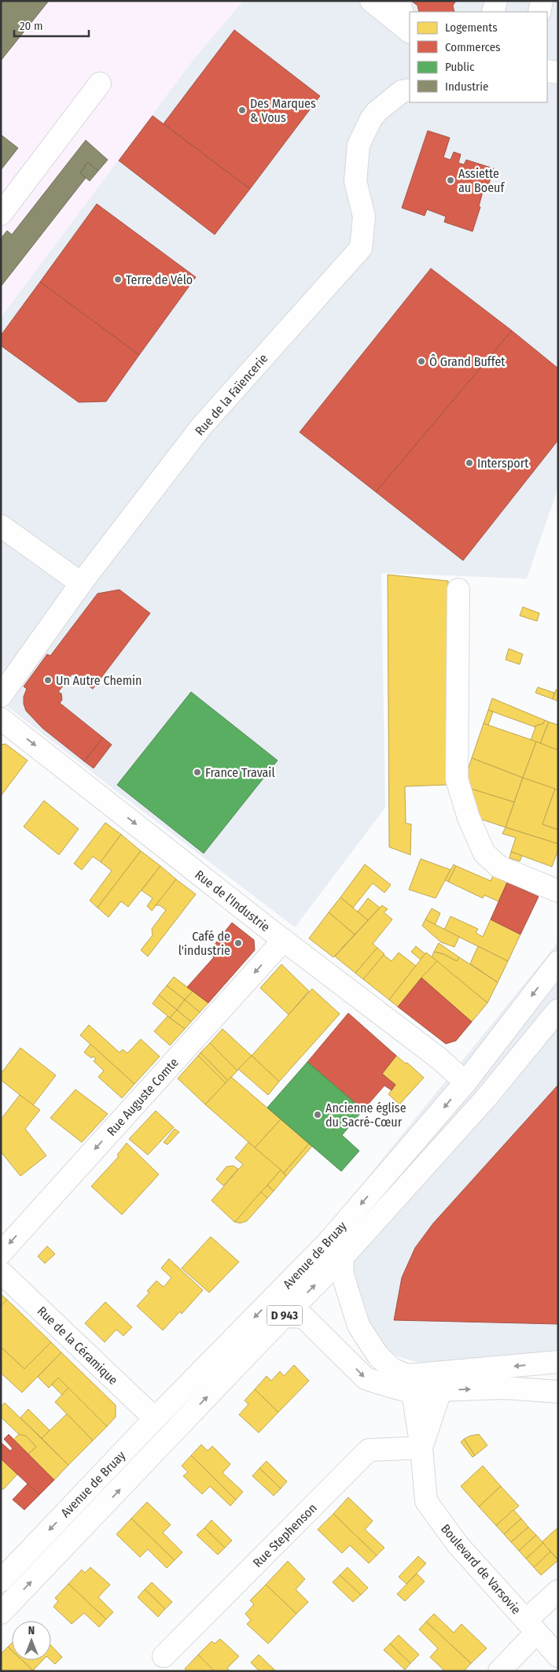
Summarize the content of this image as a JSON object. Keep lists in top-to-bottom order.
{
  "streets": {
    "street": [
      "Rue de la Faïencerie",
      "Rue de l'Industrie",
      "Rue Auguste Comte",
      "Avenue de Bruay",
      "D 943",
      "Rue de la Céramique",
      "Rue Stephenson",
      "Boulevard de Varsovie"
    ]
  },
  "crossings": [
    ["Rue de l'Industrie", "Rue Auguste Comte"],
    ["Rue de l'Industrie", "Avenue de Bruay"],
    ["Avenue de Bruay", "Rue de la Céramique"],
    ["Rue Stephenson", "Boulevard de Varsovie"]
  ],
  "one_way": ["Rue de l'Industrie", "Rue Auguste Comte"],
  "places": [
    "Des Marques & Vous",
    "Assiette au Boeuf",
    "Terre de Vélo",
    "Ô Grand Buffet",
    "Intersport",
    "Un Autre Chemin",
    "France Travail",
    "Café de l'industrie",
    "Ancienne église du Sacré-Cœur"
  ],
  "legend": [
    "Logements",
    "Commerces",
    "Public",
    "Industrie"
  ],
  "scale_bar": "20 m",
  "north": "top"
}
